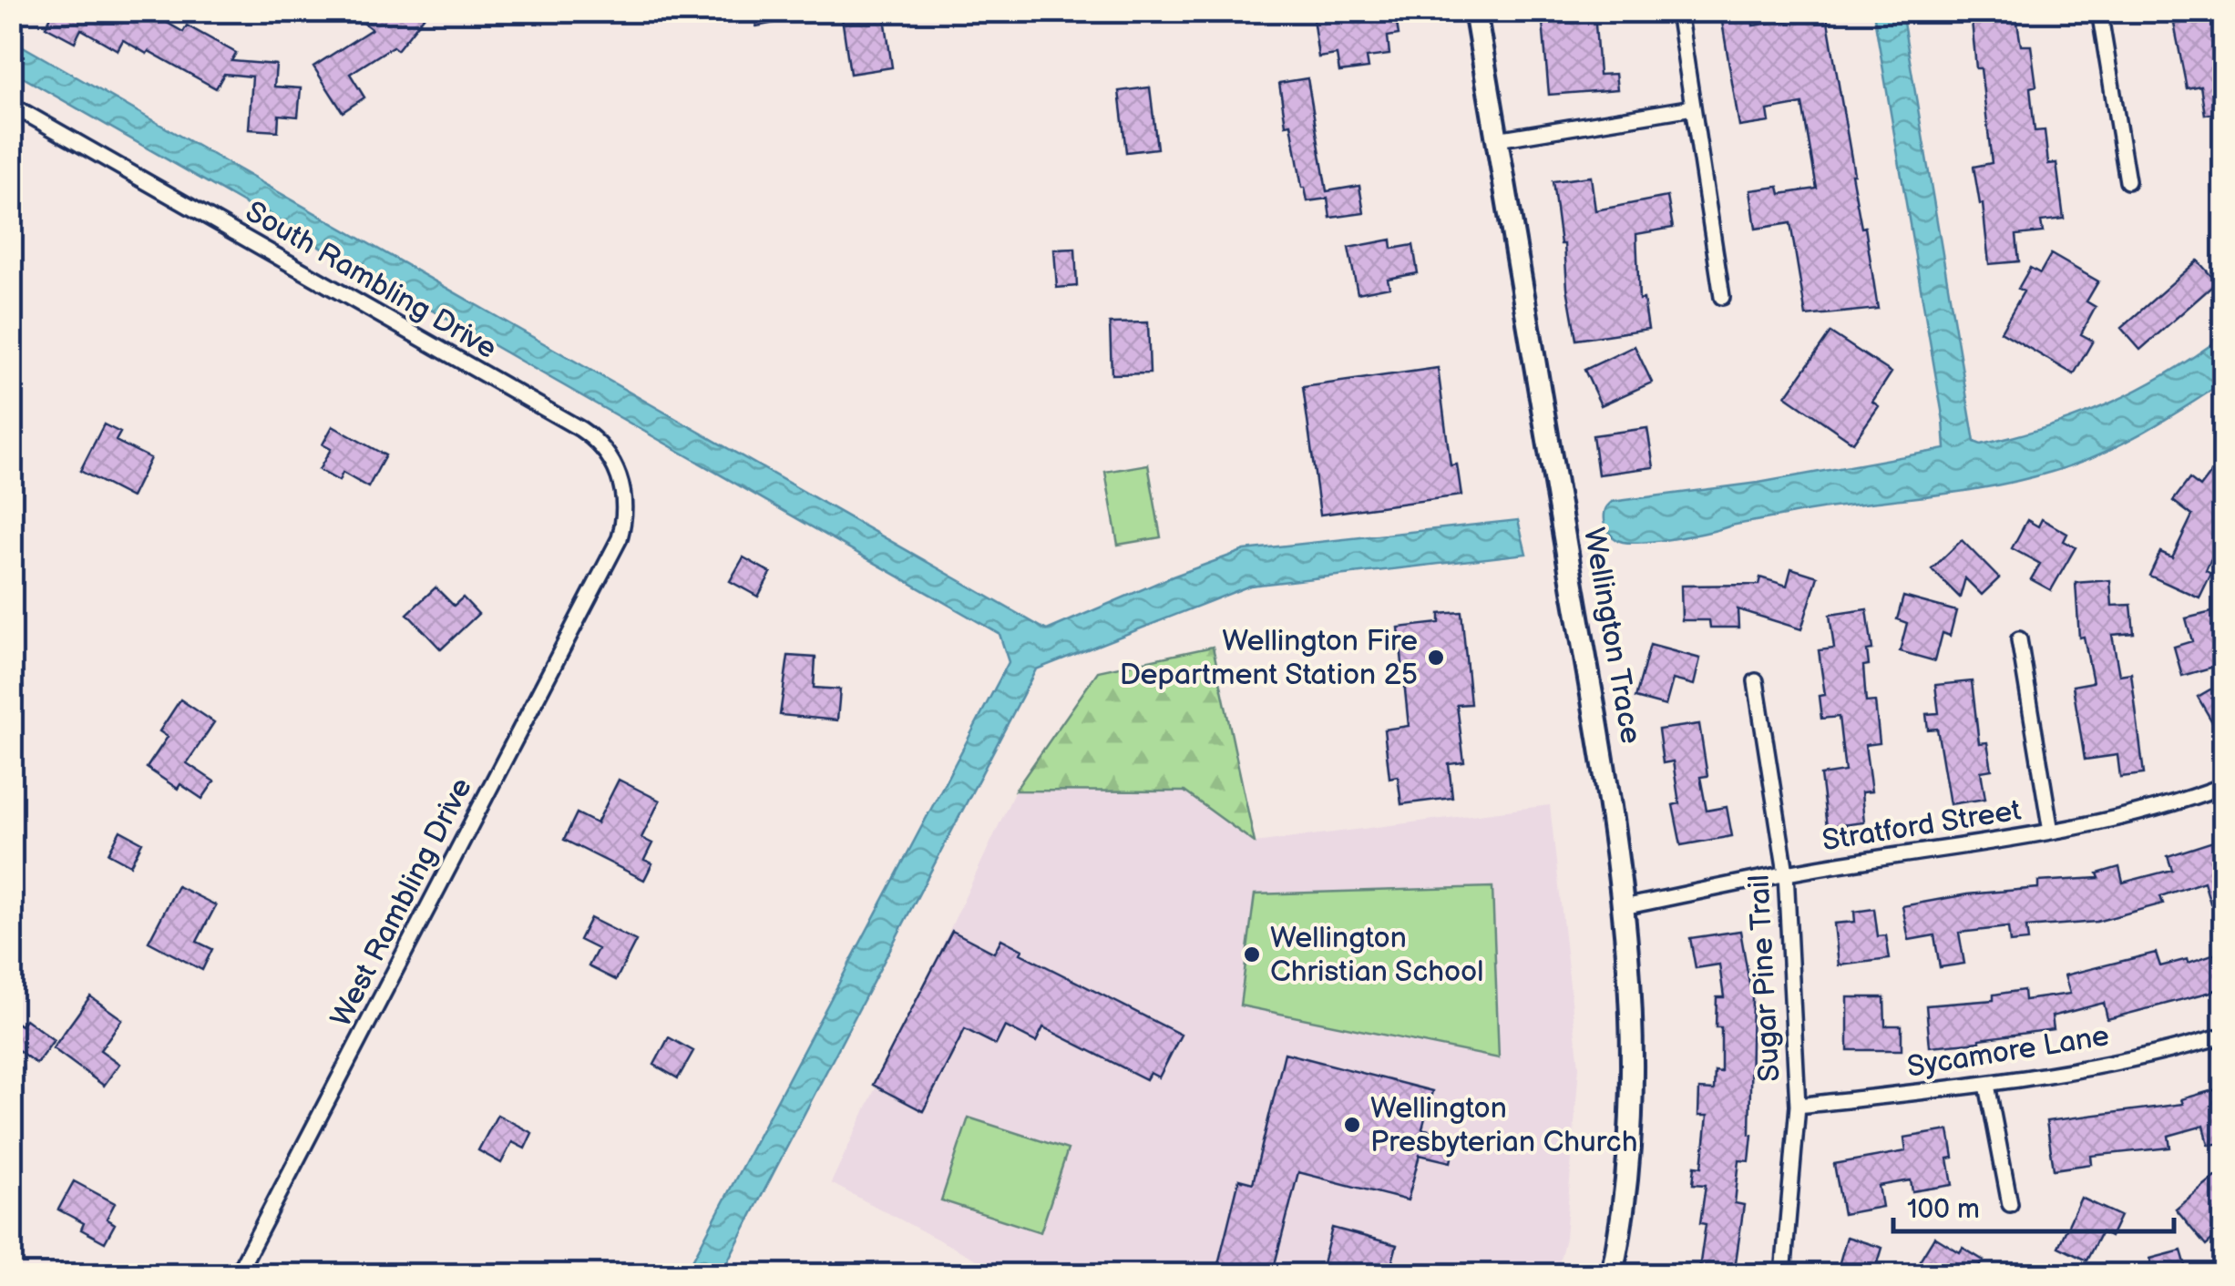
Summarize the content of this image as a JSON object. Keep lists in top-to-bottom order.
{
  "streets": {
    "street": [
      "South Rambling Drive",
      "Wellington Trace",
      "Stratford Street",
      "West Rambling Drive",
      "Sugar Pine Trail",
      "Sycamore Lane"
    ]
  },
  "crossings": [
    ["South Rambling Drive", "West Rambling Drive"],
    ["Wellington Trace", "Stratford Street"],
    ["Stratford Street", "Sugar Pine Trail"],
    ["Sugar Pine Trail", "Sycamore Lane"]
  ],
  "places": ["Wellington Fire Department Station 25", "Wellington Christian School", "Wellington Presbyterian Church"],
  "scale_bar": "100 m"
}
